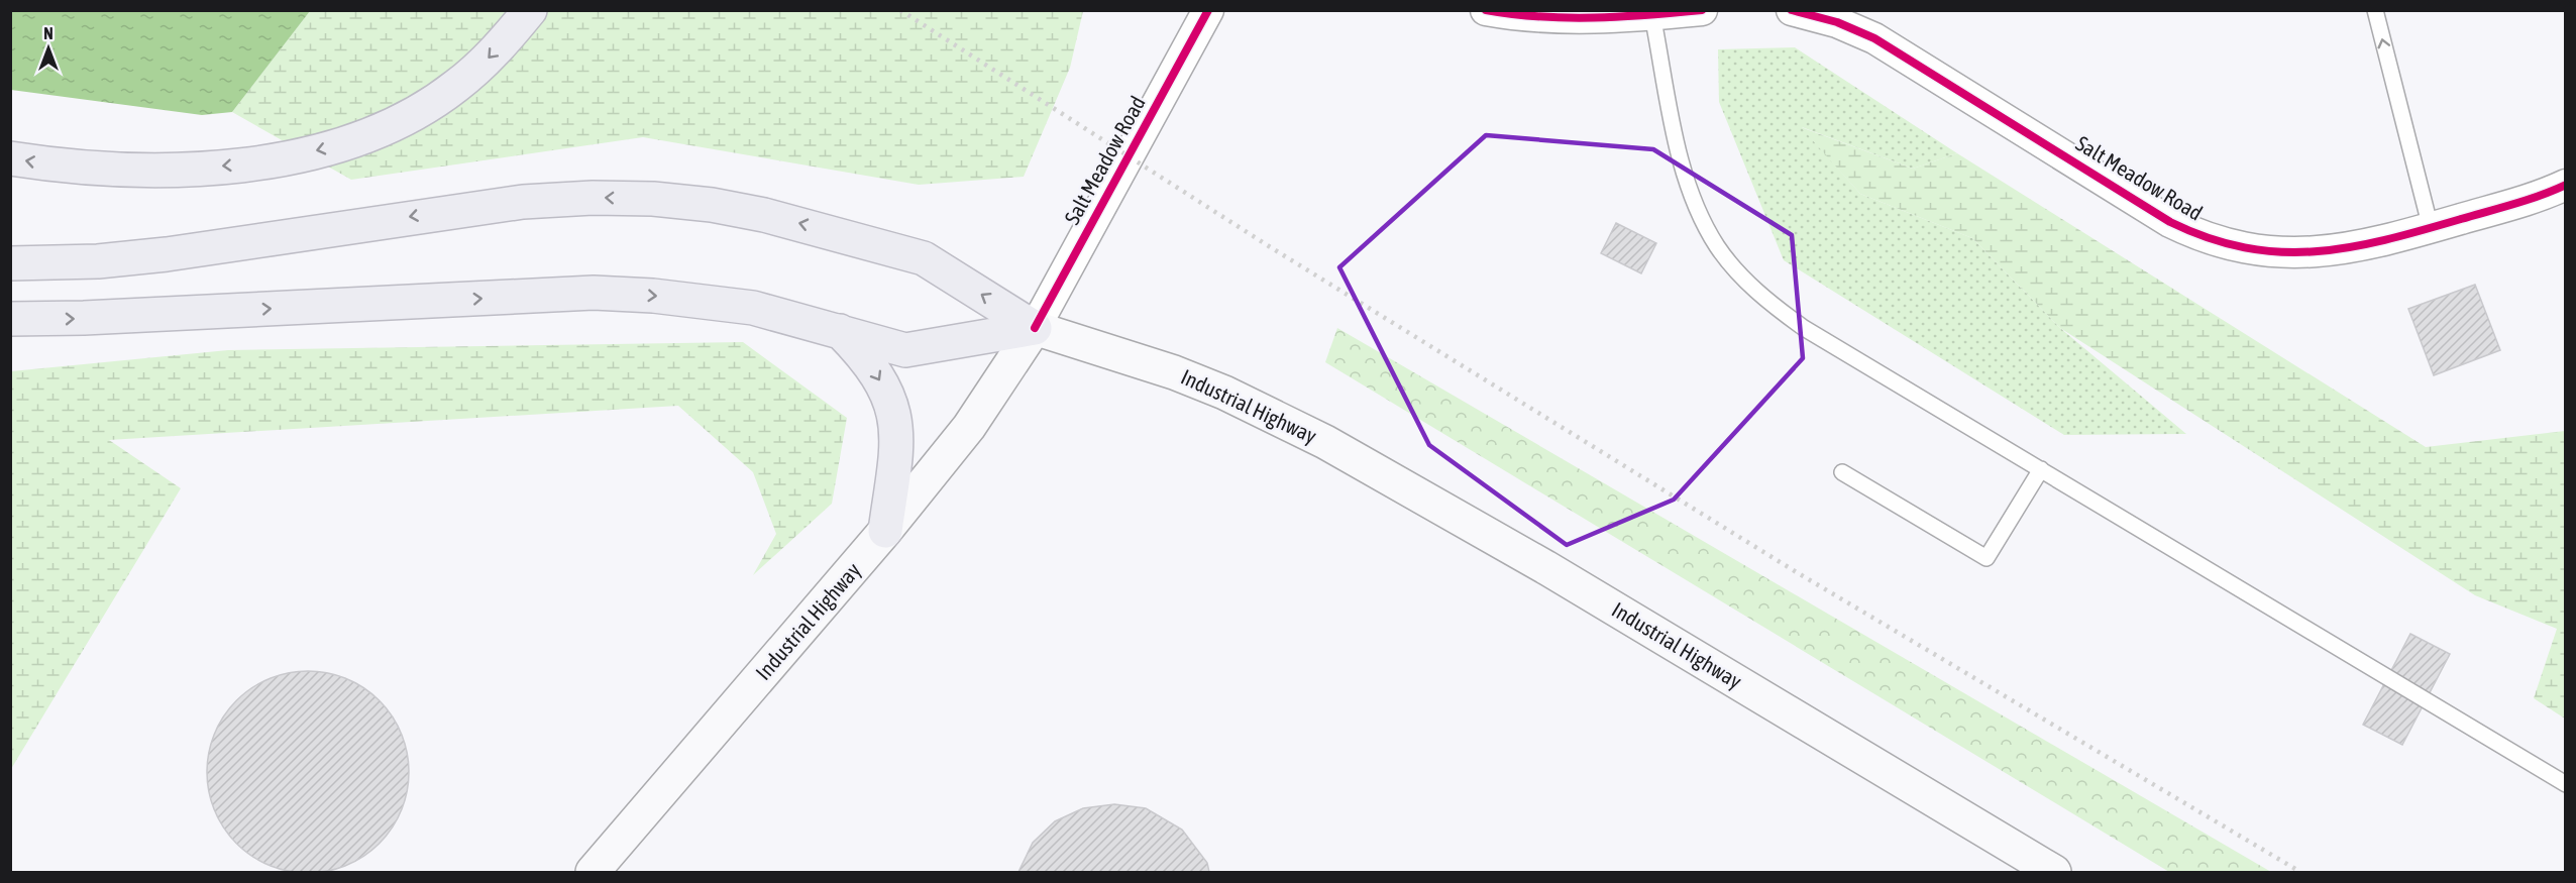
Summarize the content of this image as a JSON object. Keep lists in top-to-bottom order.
{
  "streets": {
    "main road": ["Industrial Highway"],
    "street": ["Salt Meadow Road"]
  },
  "crossings": [
    ["Salt Meadow Road", "Industrial Highway"]
  ],
  "north": "top"
}
